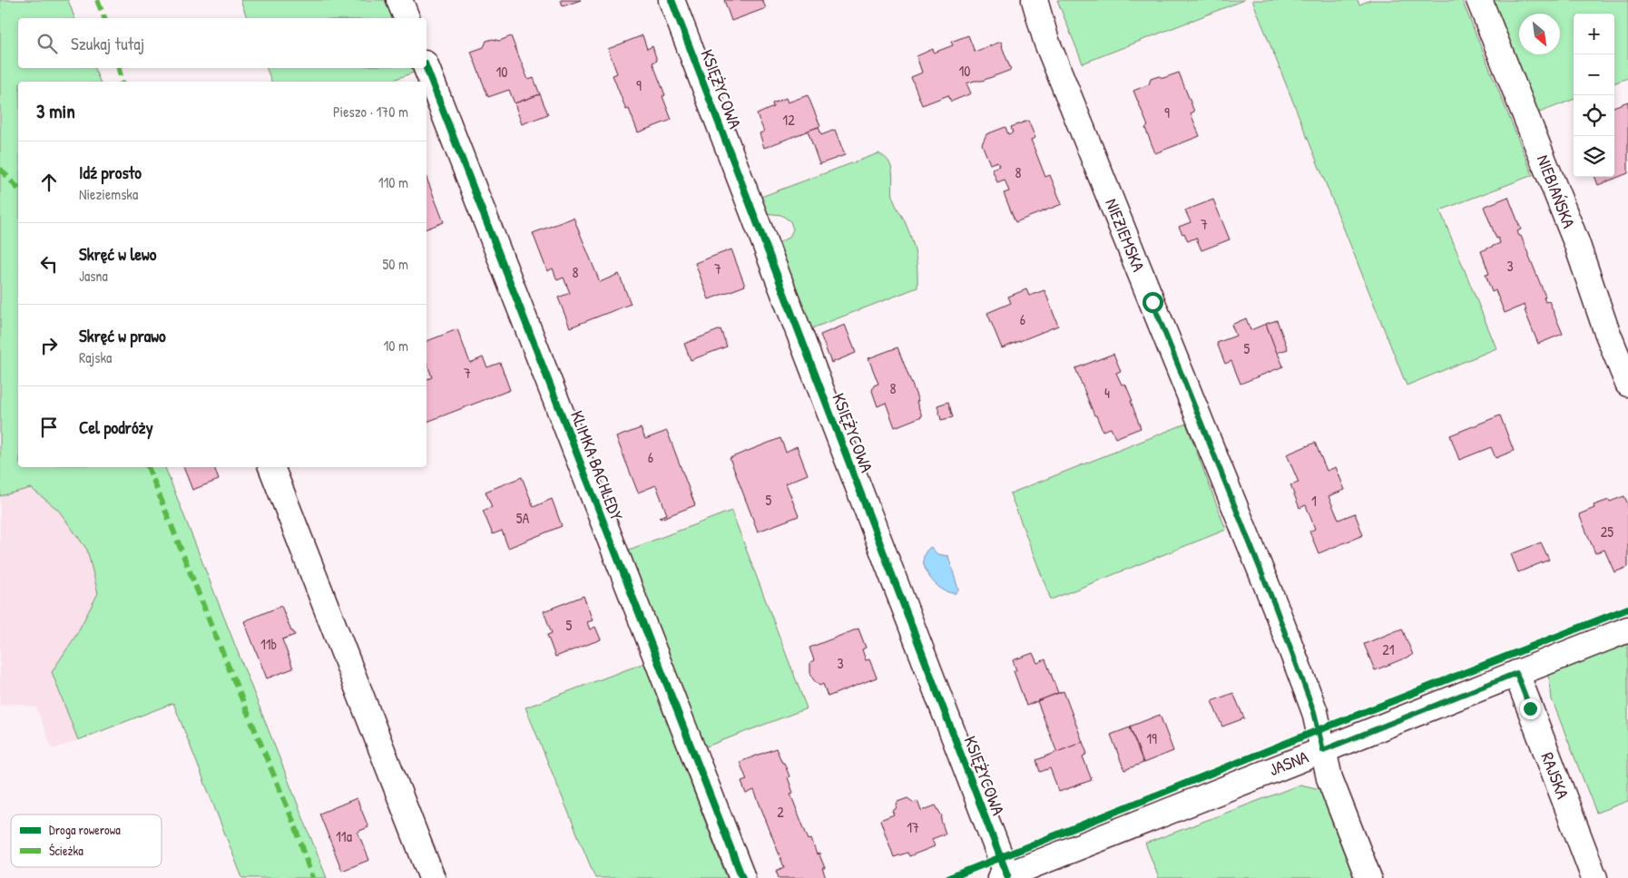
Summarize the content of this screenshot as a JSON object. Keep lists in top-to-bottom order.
{
  "streets": {
    "street": [
      "KSIĘŻYCOWA",
      "NIEBIAŃSKA",
      "NIEZIEMSKA",
      "KLIMKA BACHLEDY",
      "JASNA",
      "RAJSKA"
    ]
  },
  "crossings": [
    ["KSIĘŻYCOWA", "JASNA"],
    ["NIEZIEMSKA", "JASNA"],
    ["JASNA", "RAJSKA"]
  ],
  "house_numbers": [
    "10",
    "10",
    "9",
    "9",
    "12",
    "8",
    "7",
    "3",
    "7",
    "8",
    "6",
    "5",
    "7",
    "8",
    "4",
    "6",
    "5",
    "1",
    "5A",
    "25",
    "5",
    "11b",
    "21",
    "3",
    "19",
    "2",
    "17",
    "11a"
  ],
  "legend": ["Droga rowerowa", "Ścieżka"],
  "north": "bottom right",
  "page": {
    "map_buttons": ["+", "−"],
    "search": "Szukaj tutaj",
    "heading": ["3 min", "Pieszo · 170 m"],
    "list": [
      ["Idź prosto", "Nieziemska", "110 m"],
      ["Skręć w lewo", "Jasna", "50 m"],
      ["Skręć w prawo", "Rajska", "10 m"],
      "Cel podróży"
    ]
  }
}
